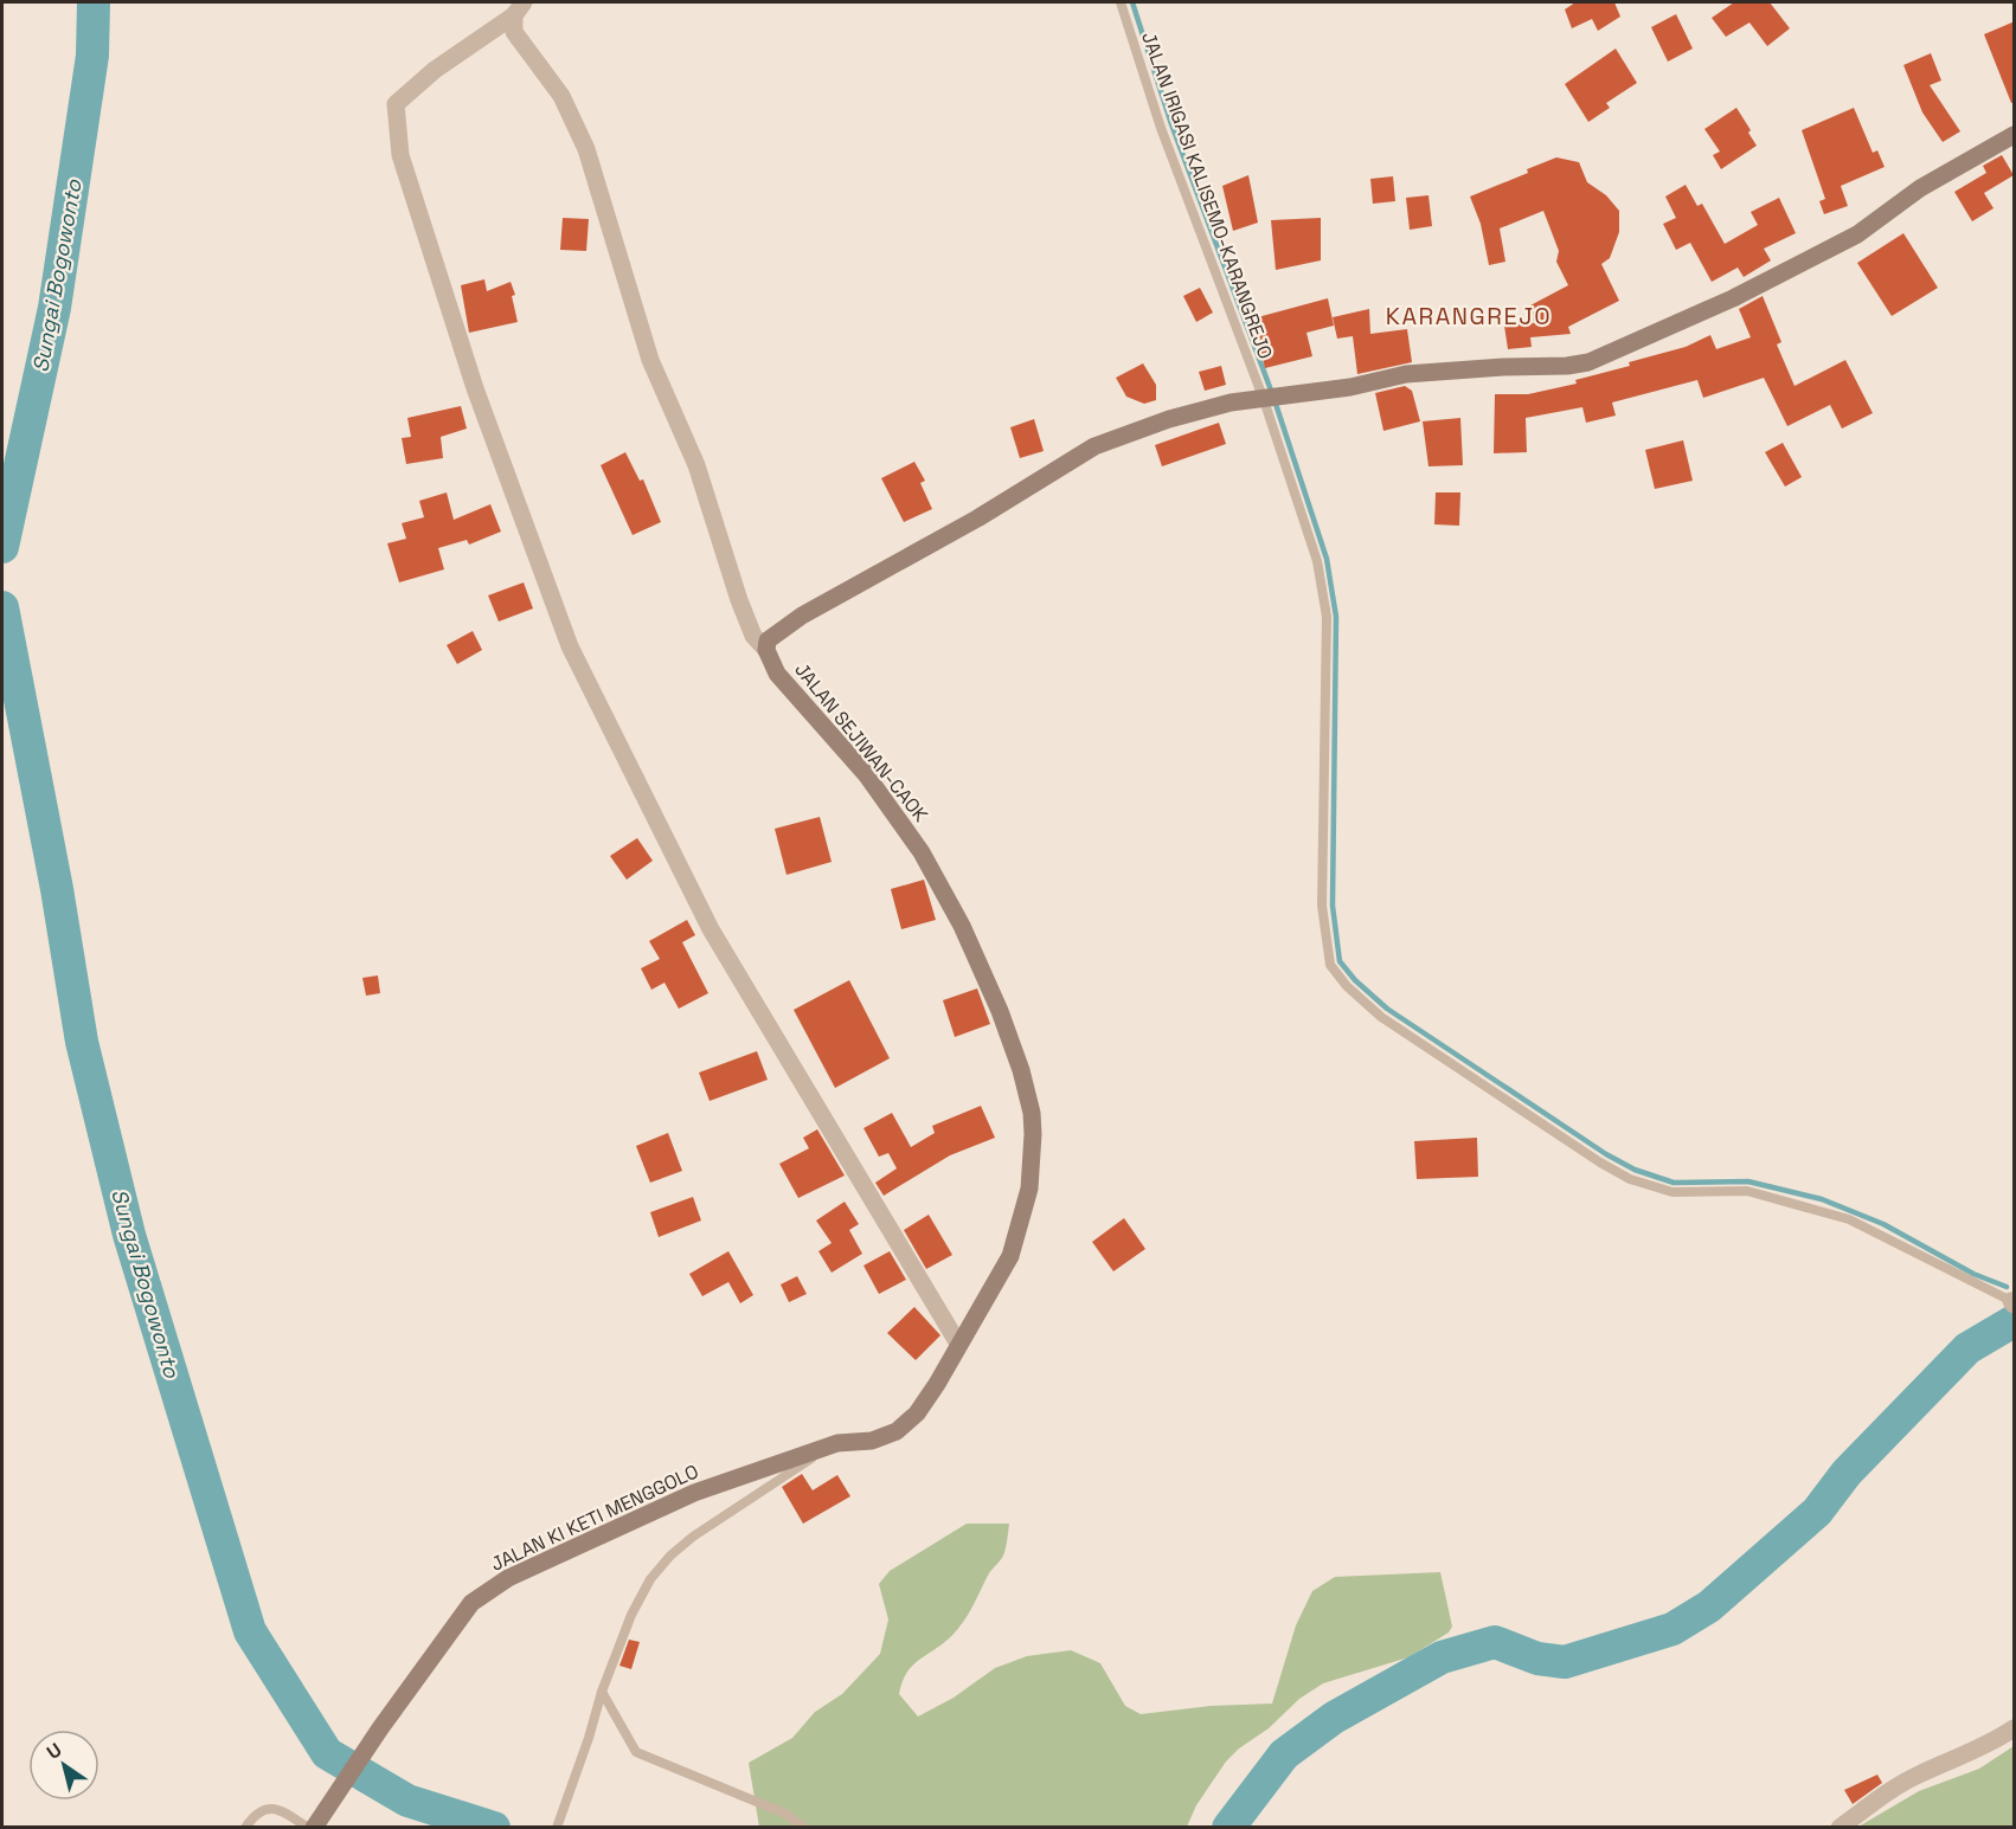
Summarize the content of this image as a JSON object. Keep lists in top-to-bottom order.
{
  "streets": {
    "street": ["JALAN SEJIWAN-CAOK", "JALAN KI KETI MENGGOLO"],
    "lane": ["JALAN IRIGASI KALISEMO-KARANGREJO"]
  },
  "crossings": [
    ["JALAN SEJIWAN-CAOK", "JALAN KI KETI MENGGOLO"]
  ],
  "districts": ["KARANGREJO"],
  "water": ["Sungai Bogowonto"],
  "north": "top left"
}
